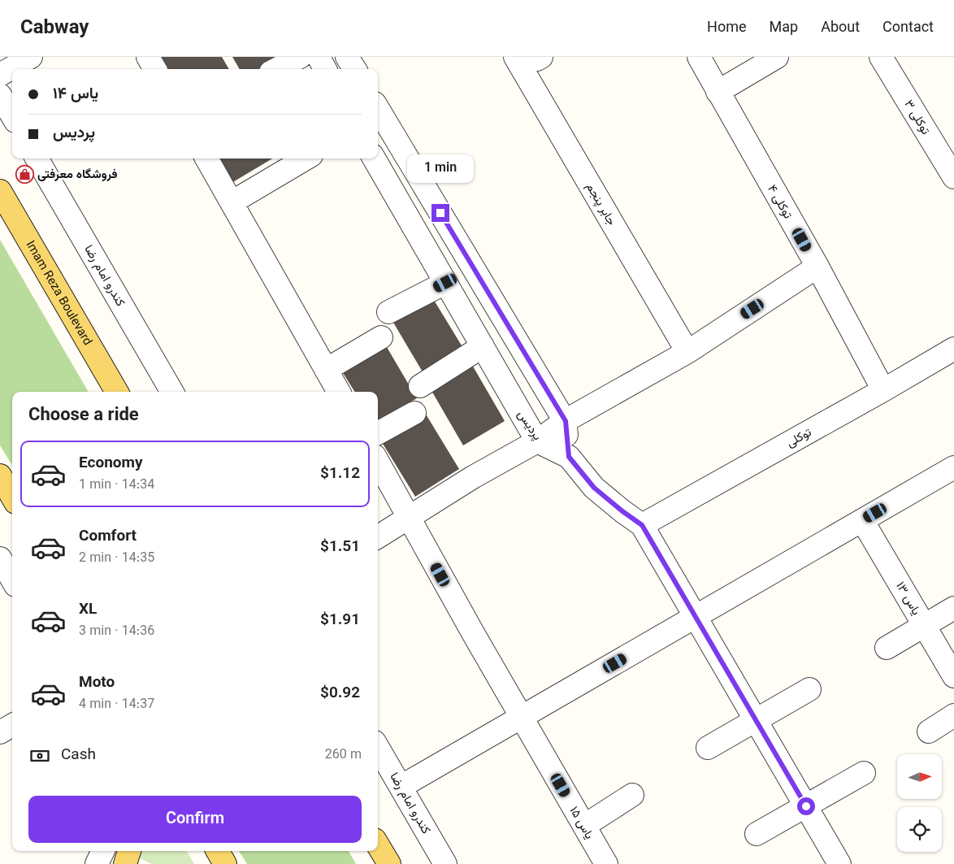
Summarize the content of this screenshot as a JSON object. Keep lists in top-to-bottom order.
{
  "streets": {
    "main road": ["Imam Reza Boulevard"],
    "street": [
      "توکلی ۳",
      "توکلی ۴",
      "جابر پنجم",
      "کندرو امام رضا",
      "پردیس",
      "توکلی",
      "یاس ۱۳",
      "یاس ۱۵"
    ]
  },
  "crossings": [
    ["توکلی ۴", "توکلی"]
  ],
  "places": {
    "shop": ["فروشگاه معرفتی"]
  },
  "north": "right",
  "page": {
    "header": "Cabway",
    "nav": [
      "Home",
      "Map",
      "About",
      "Contact"
    ],
    "banner": ["یاس ۱۴", "پردیس"],
    "bubble": "1 min",
    "heading": "Choose a ride",
    "list": [
      {
        "name": "Economy",
        "note": "1 min · 14:34",
        "value": "$1.12"
      },
      {
        "name": "Comfort",
        "note": "2 min · 14:35",
        "value": "$1.51"
      },
      {
        "name": "XL",
        "note": "3 min · 14:36",
        "value": "$1.91"
      },
      {
        "name": "Moto",
        "note": "4 min · 14:37",
        "value": "$0.92"
      }
    ],
    "pay": ["Cash", "260 m"],
    "buttons": "Confirm"
  }
}
